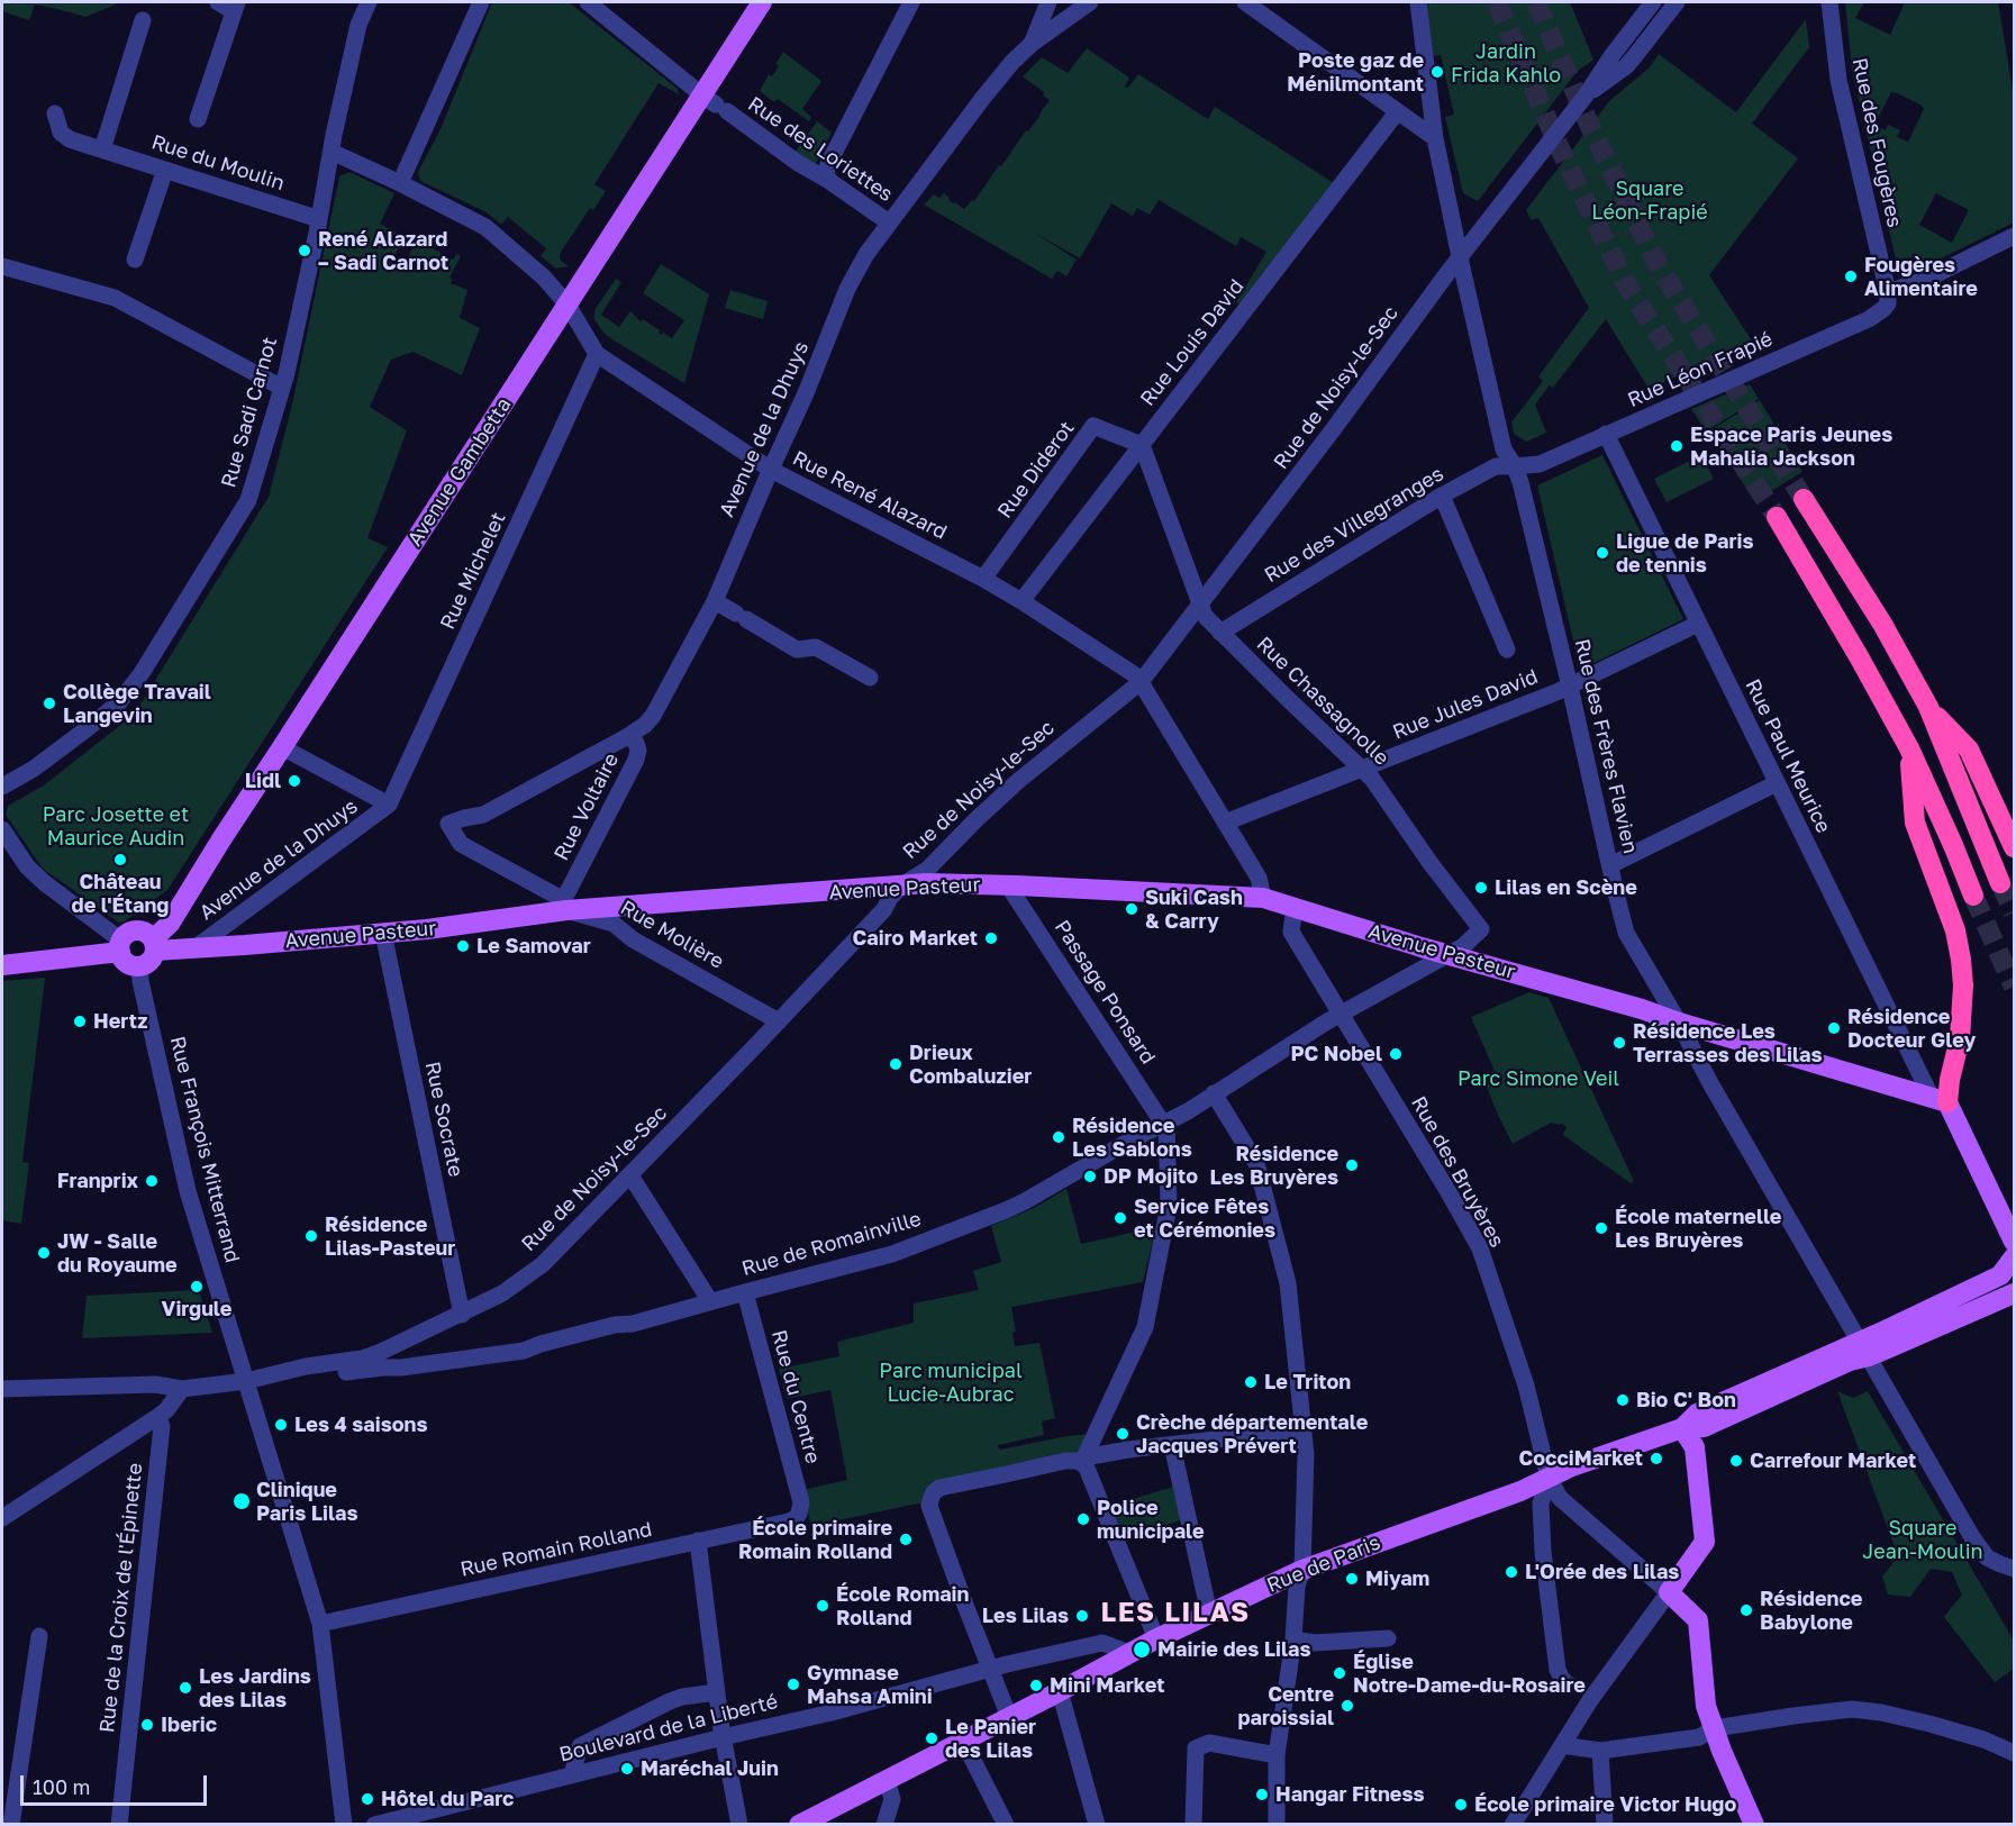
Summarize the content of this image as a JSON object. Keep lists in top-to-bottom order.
{
  "streets": {
    "main road": ["Avenue Gambetta", "Avenue Pasteur", "Rue de Paris"],
    "street": [
      "Rue des Fougères",
      "Rue des Loriettes",
      "Rue du Moulin",
      "Rue Louis David",
      "Rue Léon Frapié",
      "Rue de Noisy-le-Sec",
      "Rue Sadi Carnot",
      "Avenue de la Dhuys",
      "Rue Diderot",
      "Rue René Alazard",
      "Rue des Villegranges",
      "Rue Michelet",
      "Rue Chassagnolle",
      "Rue Jules David",
      "Rue des Frères Flavien",
      "Rue Paul Meurice",
      "Rue Voltaire",
      "Rue Molière",
      "Passage Ponsard",
      "Rue Socrate",
      "Rue François Mitterrand",
      "Rue des Bruyères",
      "Rue de Romainville",
      "Rue du Centre",
      "Rue Romain Rolland",
      "Rue de la Croix de l'Épinette",
      "Boulevard de la Liberté"
    ]
  },
  "crossings": [
    ["Rue des Fougères", "Rue Léon Frapié"],
    ["Rue des Loriettes", "Avenue de la Dhuys"],
    ["Rue des Loriettes", "Avenue Gambetta"],
    ["Rue du Moulin", "Rue Sadi Carnot"],
    ["Rue Louis David", "Rue Diderot"],
    ["Rue Louis David", "Rue René Alazard"],
    ["Rue Louis David", "Rue Chassagnolle"],
    ["Rue Léon Frapié", "Rue des Villegranges"],
    ["Rue Léon Frapié", "Rue des Frères Flavien"],
    ["Rue Léon Frapié", "Rue Paul Meurice"],
    ["Rue de Noisy-le-Sec", "Rue René Alazard"],
    ["Rue de Noisy-le-Sec", "Rue Chassagnolle"],
    ["Rue de Noisy-le-Sec", "Rue des Frères Flavien"],
    ["Rue de Noisy-le-Sec", "Avenue Pasteur"],
    ["Rue de Noisy-le-Sec", "Rue Molière"],
    ["Rue de Noisy-le-Sec", "Rue Socrate"],
    ["Rue de Noisy-le-Sec", "Rue François Mitterrand"],
    ["Rue de Noisy-le-Sec", "Rue de Romainville"],
    ["Rue Sadi Carnot", "Rue René Alazard"],
    ["Avenue de la Dhuys", "Rue René Alazard"],
    ["Avenue de la Dhuys", "Rue Michelet"],
    ["Avenue de la Dhuys", "Rue Voltaire"],
    ["Avenue de la Dhuys", "Avenue Pasteur"],
    ["Avenue de la Dhuys", "Rue Molière"],
    ["Rue Diderot", "Rue René Alazard"],
    ["Rue Diderot", "Rue Chassagnolle"],
    ["Avenue Gambetta", "Rue René Alazard"],
    ["Avenue Gambetta", "Avenue Pasteur"],
    ["Avenue Gambetta", "Rue François Mitterrand"],
    ["Rue René Alazard", "Rue Michelet"],
    ["Rue des Villegranges", "Rue Chassagnolle"],
    ["Rue des Villegranges", "Rue des Frères Flavien"],
    ["Rue Chassagnolle", "Rue Jules David"],
    ["Rue Chassagnolle", "Avenue Pasteur"],
    ["Rue Chassagnolle", "Rue de Romainville"],
    ["Rue Jules David", "Rue des Frères Flavien"],
    ["Rue Jules David", "Rue Paul Meurice"],
    ["Rue des Frères Flavien", "Avenue Pasteur"],
    ["Rue des Frères Flavien", "Rue de Paris"],
    ["Rue Paul Meurice", "Avenue Pasteur"],
    ["Rue Voltaire", "Avenue Pasteur"],
    ["Rue Voltaire", "Rue Molière"],
    ["Avenue Pasteur", "Rue Molière"],
    ["Avenue Pasteur", "Passage Ponsard"],
    ["Avenue Pasteur", "Rue Socrate"],
    ["Avenue Pasteur", "Rue François Mitterrand"],
    ["Avenue Pasteur", "Rue des Bruyères"],
    ["Avenue Pasteur", "Rue de Romainville"],
    ["Passage Ponsard", "Rue de Romainville"],
    ["Rue François Mitterrand", "Rue Romain Rolland"],
    ["Rue des Bruyères", "Rue de Romainville"],
    ["Rue des Bruyères", "Rue de Paris"],
    ["Rue de Romainville", "Rue du Centre"],
    ["Rue du Centre", "Rue Romain Rolland"],
    ["Rue de Paris", "Boulevard de la Liberté"]
  ],
  "districts": ["LES LILAS"],
  "parks": [
    "Jardin Frida Kahlo",
    "Square Léon-Frapié",
    "Parc Josette et Maurice Audin",
    "Parc Simone Veil",
    "Parc municipal Lucie-Aubrac",
    "Square Jean-Moulin"
  ],
  "places": [
    "Poste gaz de Ménilmontant",
    "René Alazard – Sadi Carnot",
    "Fougères Alimentaire",
    "Espace Paris Jeunes Mahalia Jackson",
    "Ligue de Paris de tennis",
    "Collège Travail Langevin",
    "Lidl",
    "Château de l'Étang",
    "Lilas en Scène",
    "Suki Cash & Carry",
    "Cairo Market",
    "Le Samovar",
    "Hertz",
    "Résidence Docteur Gley",
    "Résidence Les Terrasses des Lilas",
    "PC Nobel",
    "Drieux Combaluzier",
    "Résidence Les Sablons",
    "Résidence Les Bruyères",
    "DP Mojito",
    "Franprix",
    "Service Fêtes et Cérémonies",
    "École maternelle Les Bruyères",
    "Résidence Lilas-Pasteur",
    "JW - Salle du Royaume",
    "Virgule",
    "Le Triton",
    "Bio C' Bon",
    "Les 4 saisons",
    "Crèche départementale Jacques Prévert",
    "CocciMarket",
    "Carrefour Market",
    "Clinique Paris Lilas",
    "Police municipale",
    "École primaire Romain Rolland",
    "L'Orée des Lilas",
    "Miyam",
    "École Romain Rolland",
    "Résidence Babylone",
    "Les Lilas",
    "Mairie des Lilas",
    "Église Notre-Dame-du-Rosaire",
    "Gymnase Mahsa Amini",
    "Mini Market",
    "Les Jardins des Lilas",
    "Centre paroissial",
    "Iberic",
    "Le Panier des Lilas",
    "Maréchal Juin",
    "Hangar Fitness",
    "Hôtel du Parc",
    "École primaire Victor Hugo"
  ],
  "scale_bar": "100 m"
}
